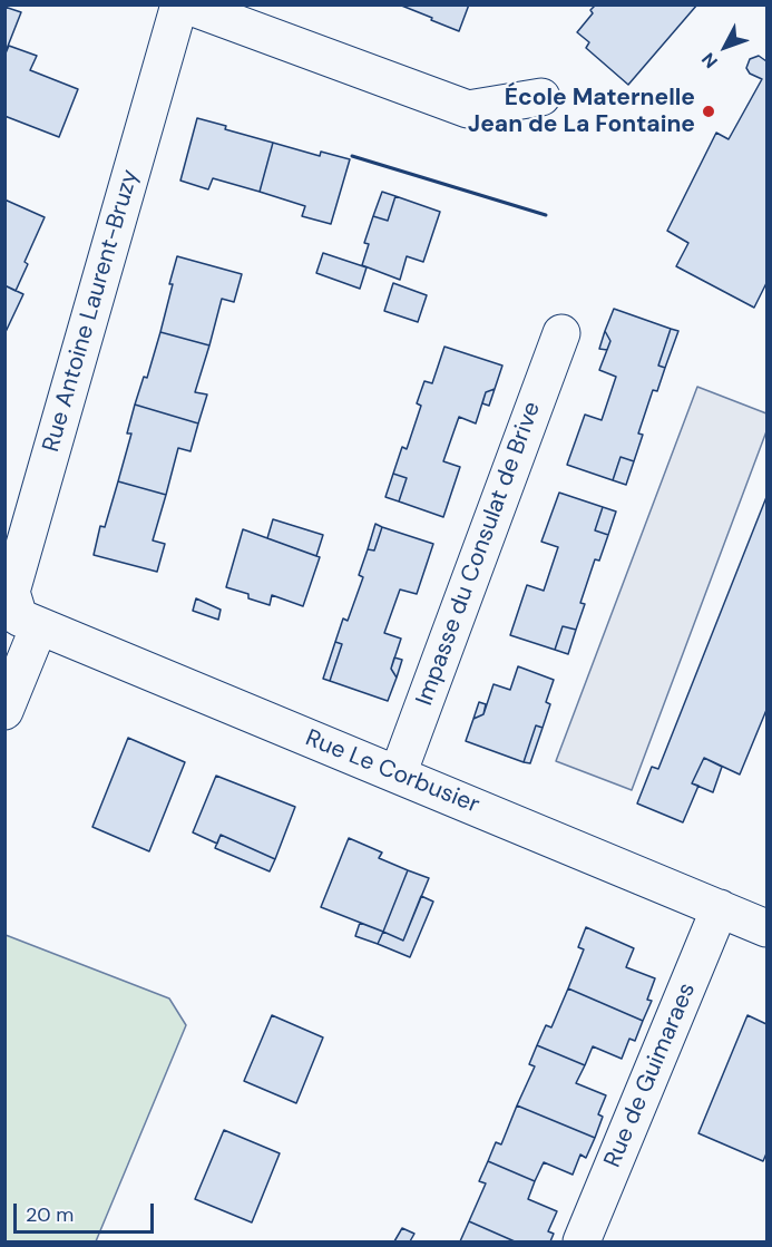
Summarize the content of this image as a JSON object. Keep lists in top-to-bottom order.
{
  "streets": {
    "street": [
      "Rue Antoine Laurent-Bruzy",
      "Impasse du Consulat de Brive",
      "Rue Le Corbusier",
      "Rue de Guimaraes"
    ]
  },
  "crossings": [
    ["Rue Antoine Laurent-Bruzy", "Rue Le Corbusier"],
    ["Impasse du Consulat de Brive", "Rue Le Corbusier"],
    ["Rue Le Corbusier", "Rue de Guimaraes"]
  ],
  "places": ["École Maternelle Jean de La Fontaine"],
  "scale_bar": "20 m",
  "north": "bottom left"
}
